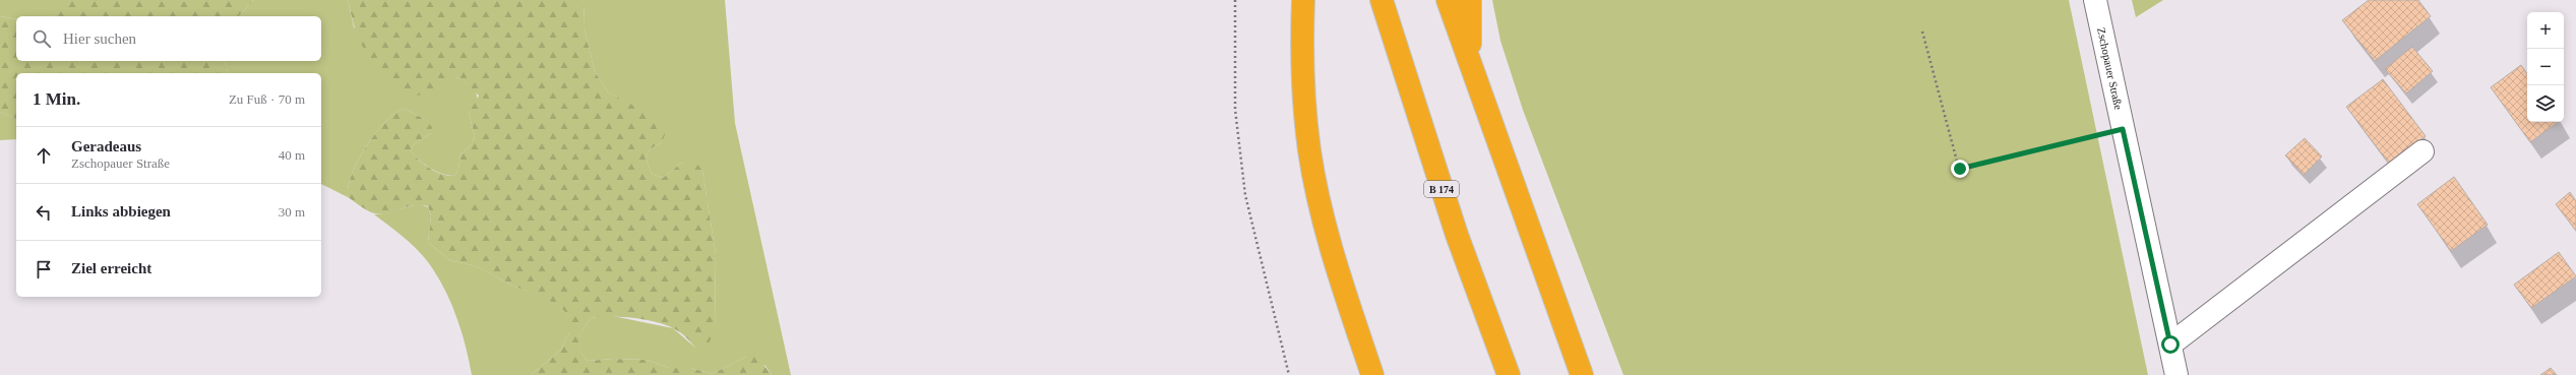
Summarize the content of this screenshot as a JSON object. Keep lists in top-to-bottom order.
{
  "streets": {
    "highway": ["B 174"],
    "street": ["Zschopauer Straße"]
  },
  "page": {
    "map_buttons": ["+", "−"],
    "search": "Hier suchen",
    "heading": ["1 Min.", "Zu Fuß · 70 m"],
    "list": [
      ["Geradeaus", "Zschopauer Straße", "40 m"],
      ["Links abbiegen", "30 m"],
      "Ziel erreicht"
    ]
  }
}
